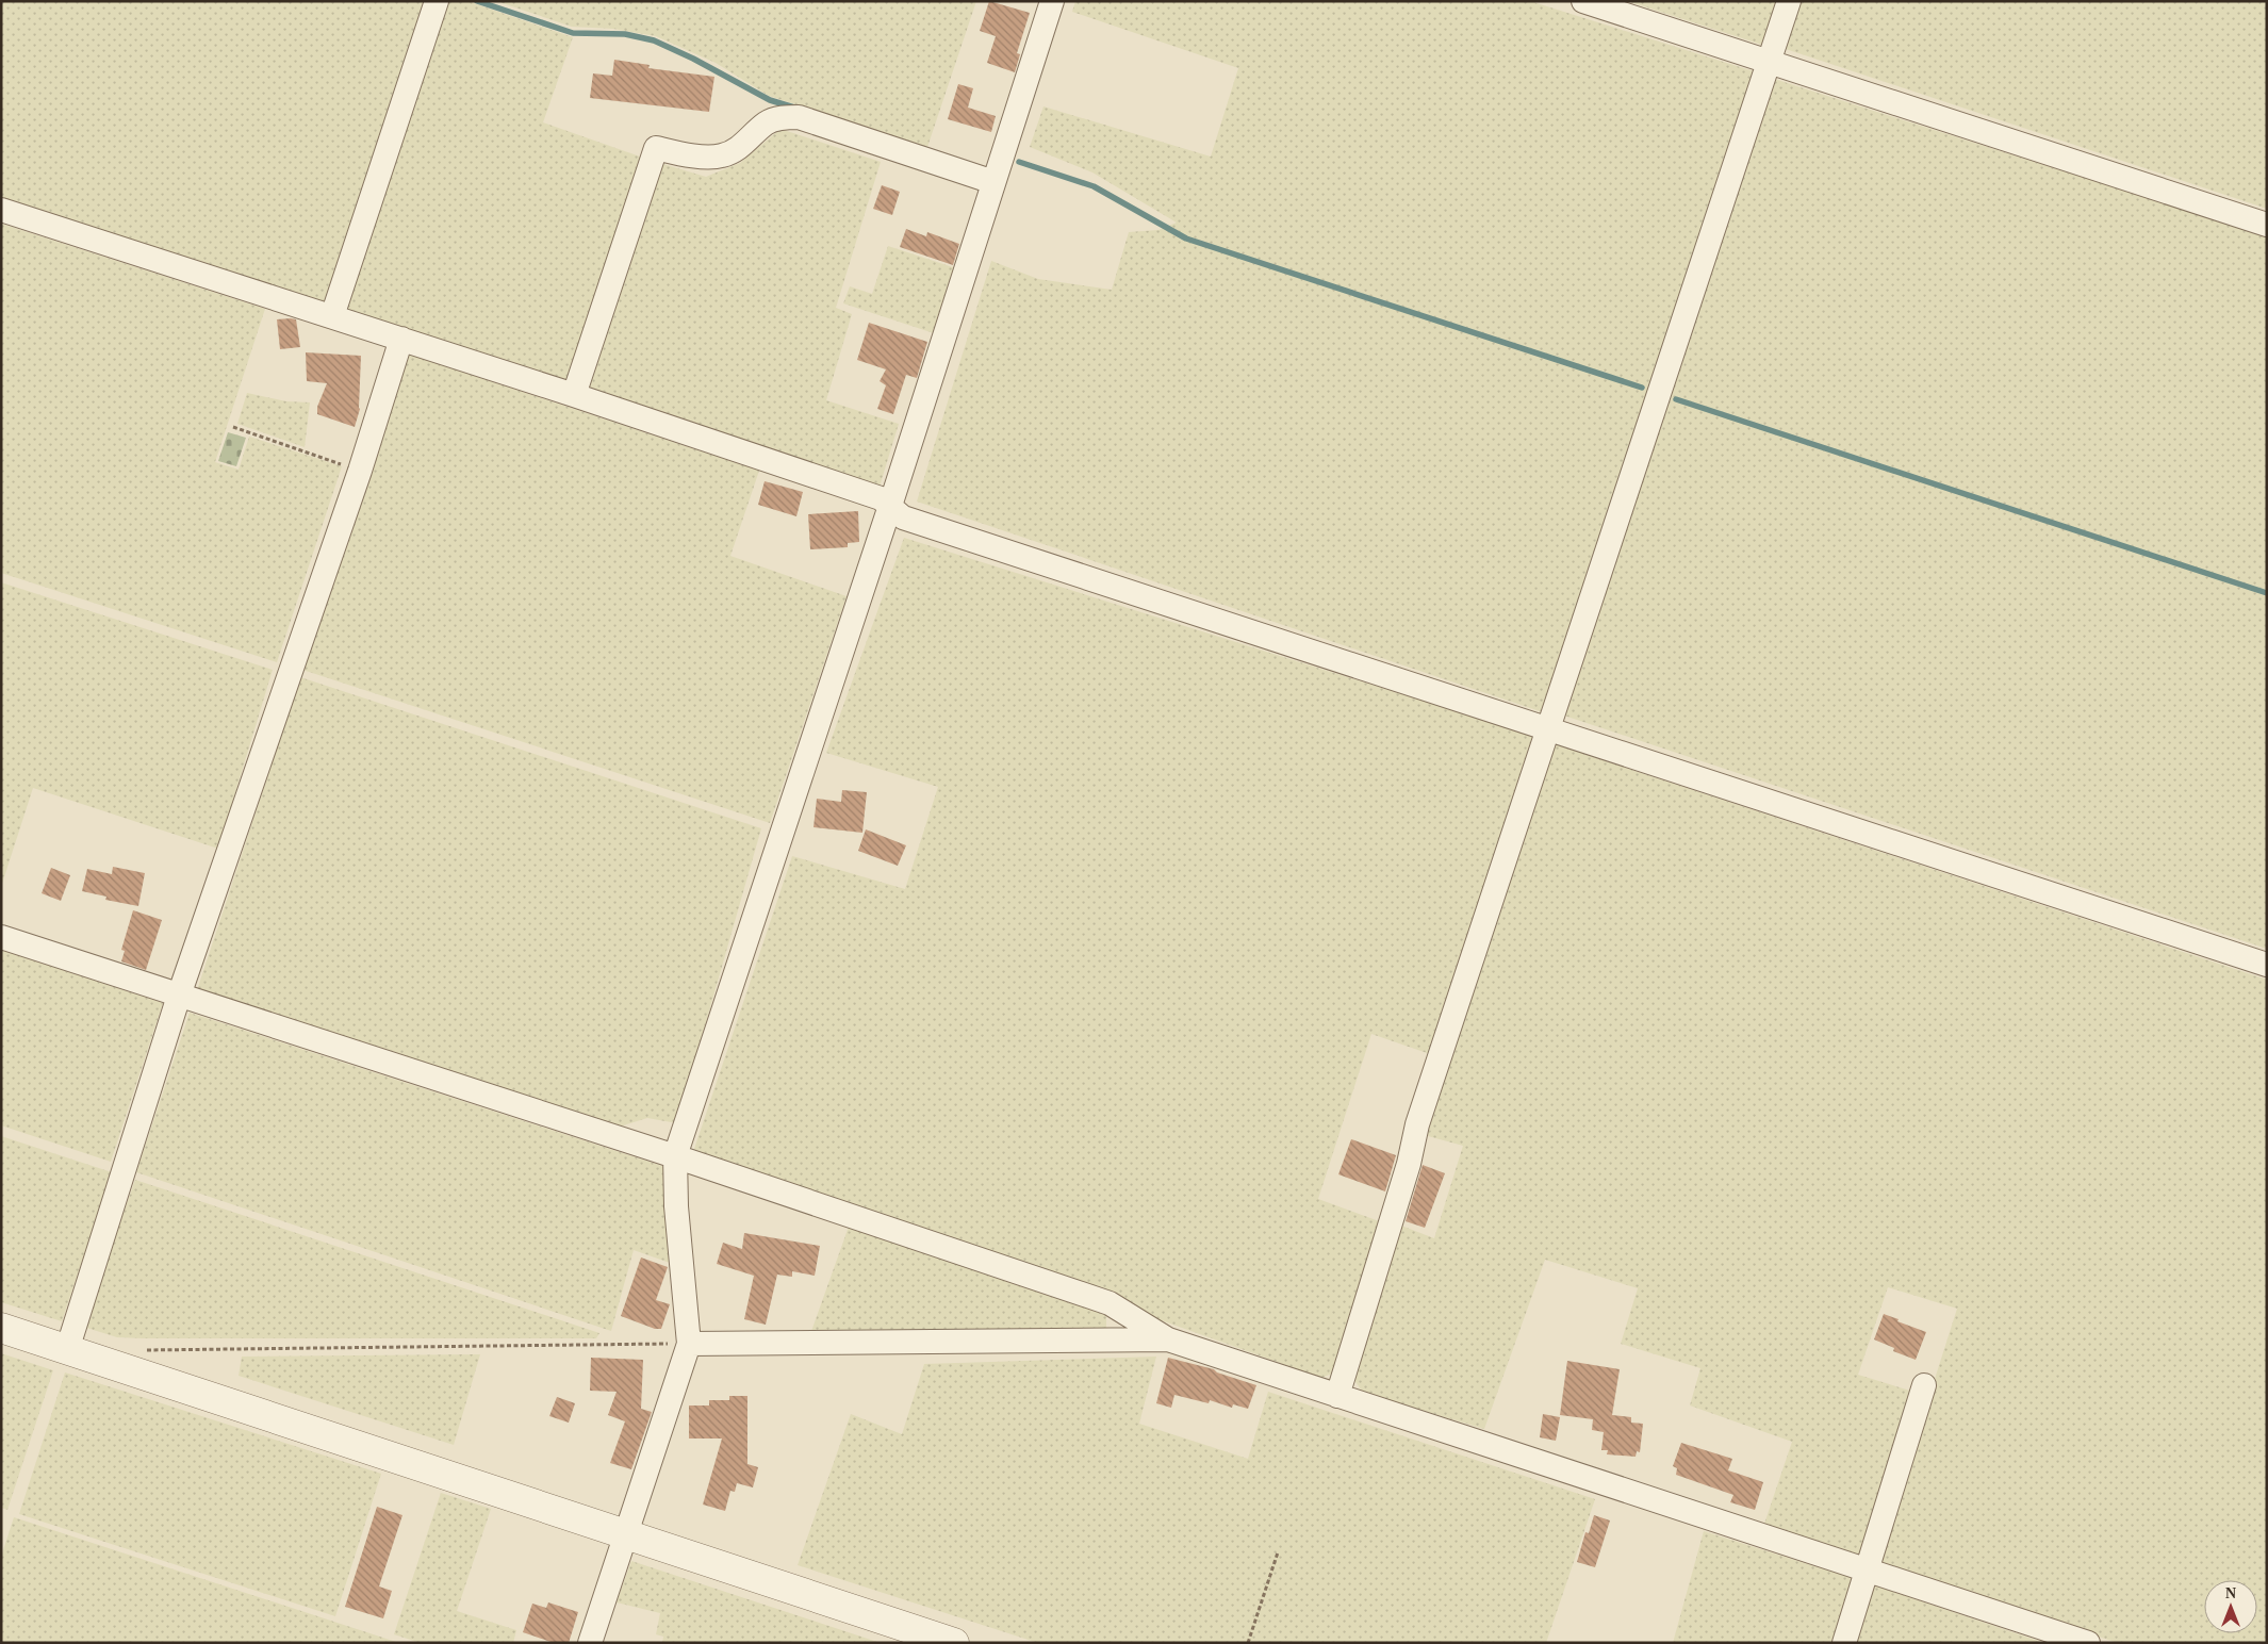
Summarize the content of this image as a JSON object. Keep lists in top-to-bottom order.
{
  "north": "top"
}
